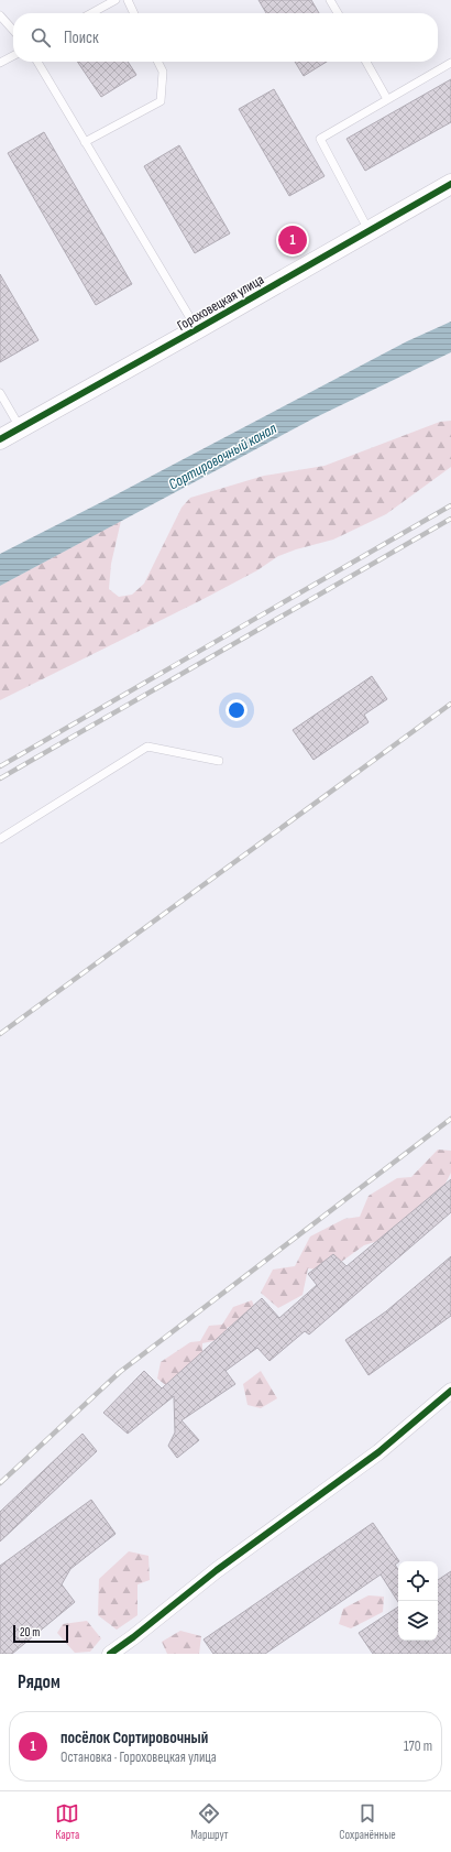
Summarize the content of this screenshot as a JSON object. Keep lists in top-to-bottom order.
{
  "streets": {
    "street": ["Гороховецкая улица"]
  },
  "water": ["Сортировочный канал"],
  "scale_bar": "20 m",
  "page": {
    "search": "Поиск",
    "pins": "1",
    "scale": "20 m",
    "heading": "Рядом",
    "list": [
      {
        "mark": "1",
        "name": "посёлок Сортировочный",
        "note": "Остановка · Гороховецкая улица",
        "value": "170 m"
      }
    ],
    "nav": ["Карта", "Маршрут", "Сохранённые"]
  }
}
